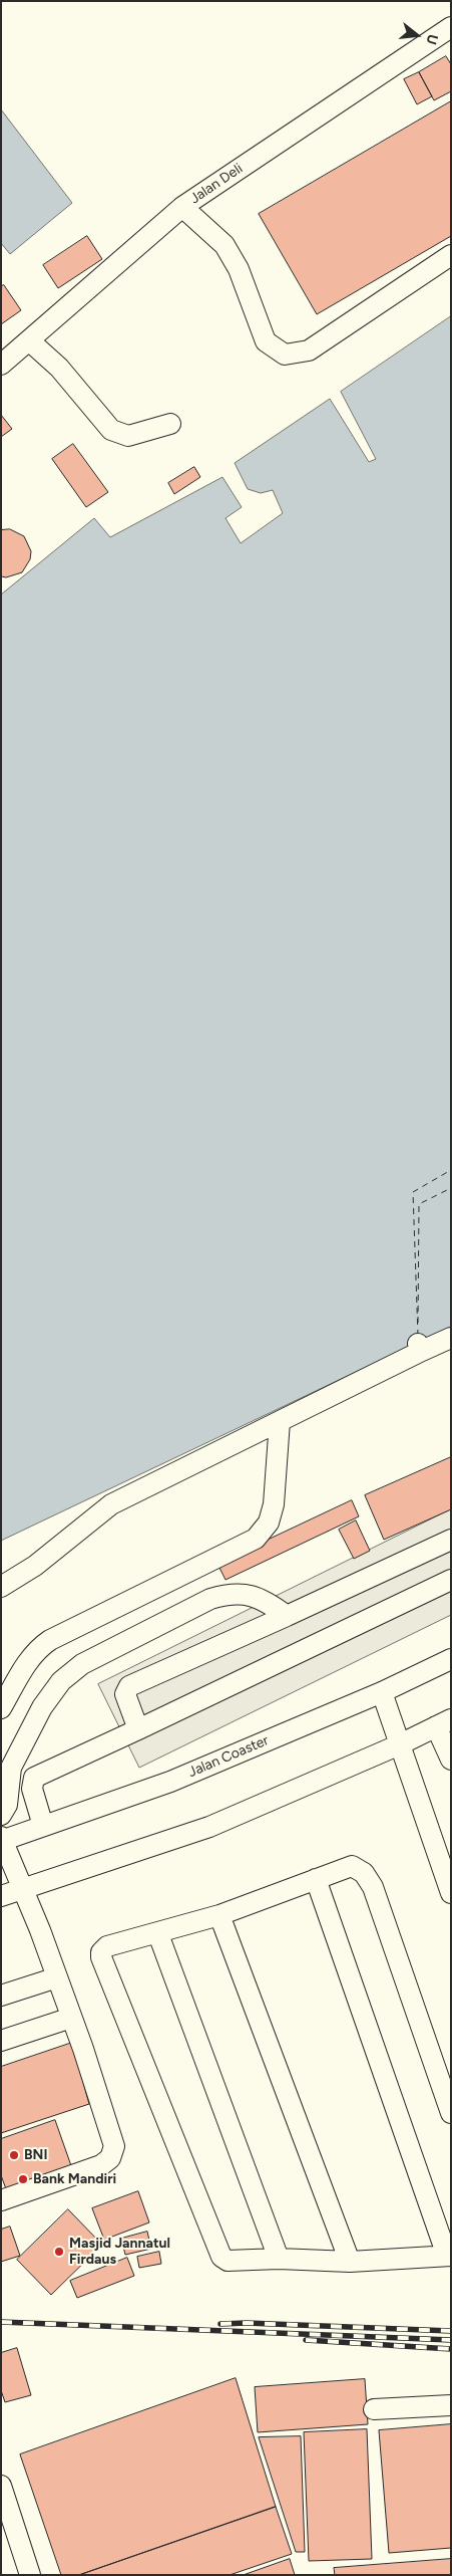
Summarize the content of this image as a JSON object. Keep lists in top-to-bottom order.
{
  "streets": {
    "lane": ["Jalan Deli", "Jalan Coaster"]
  },
  "places": ["BNI", "Bank Mandiri", "Masjid Jannatul Firdaus"],
  "north": "right"
}
